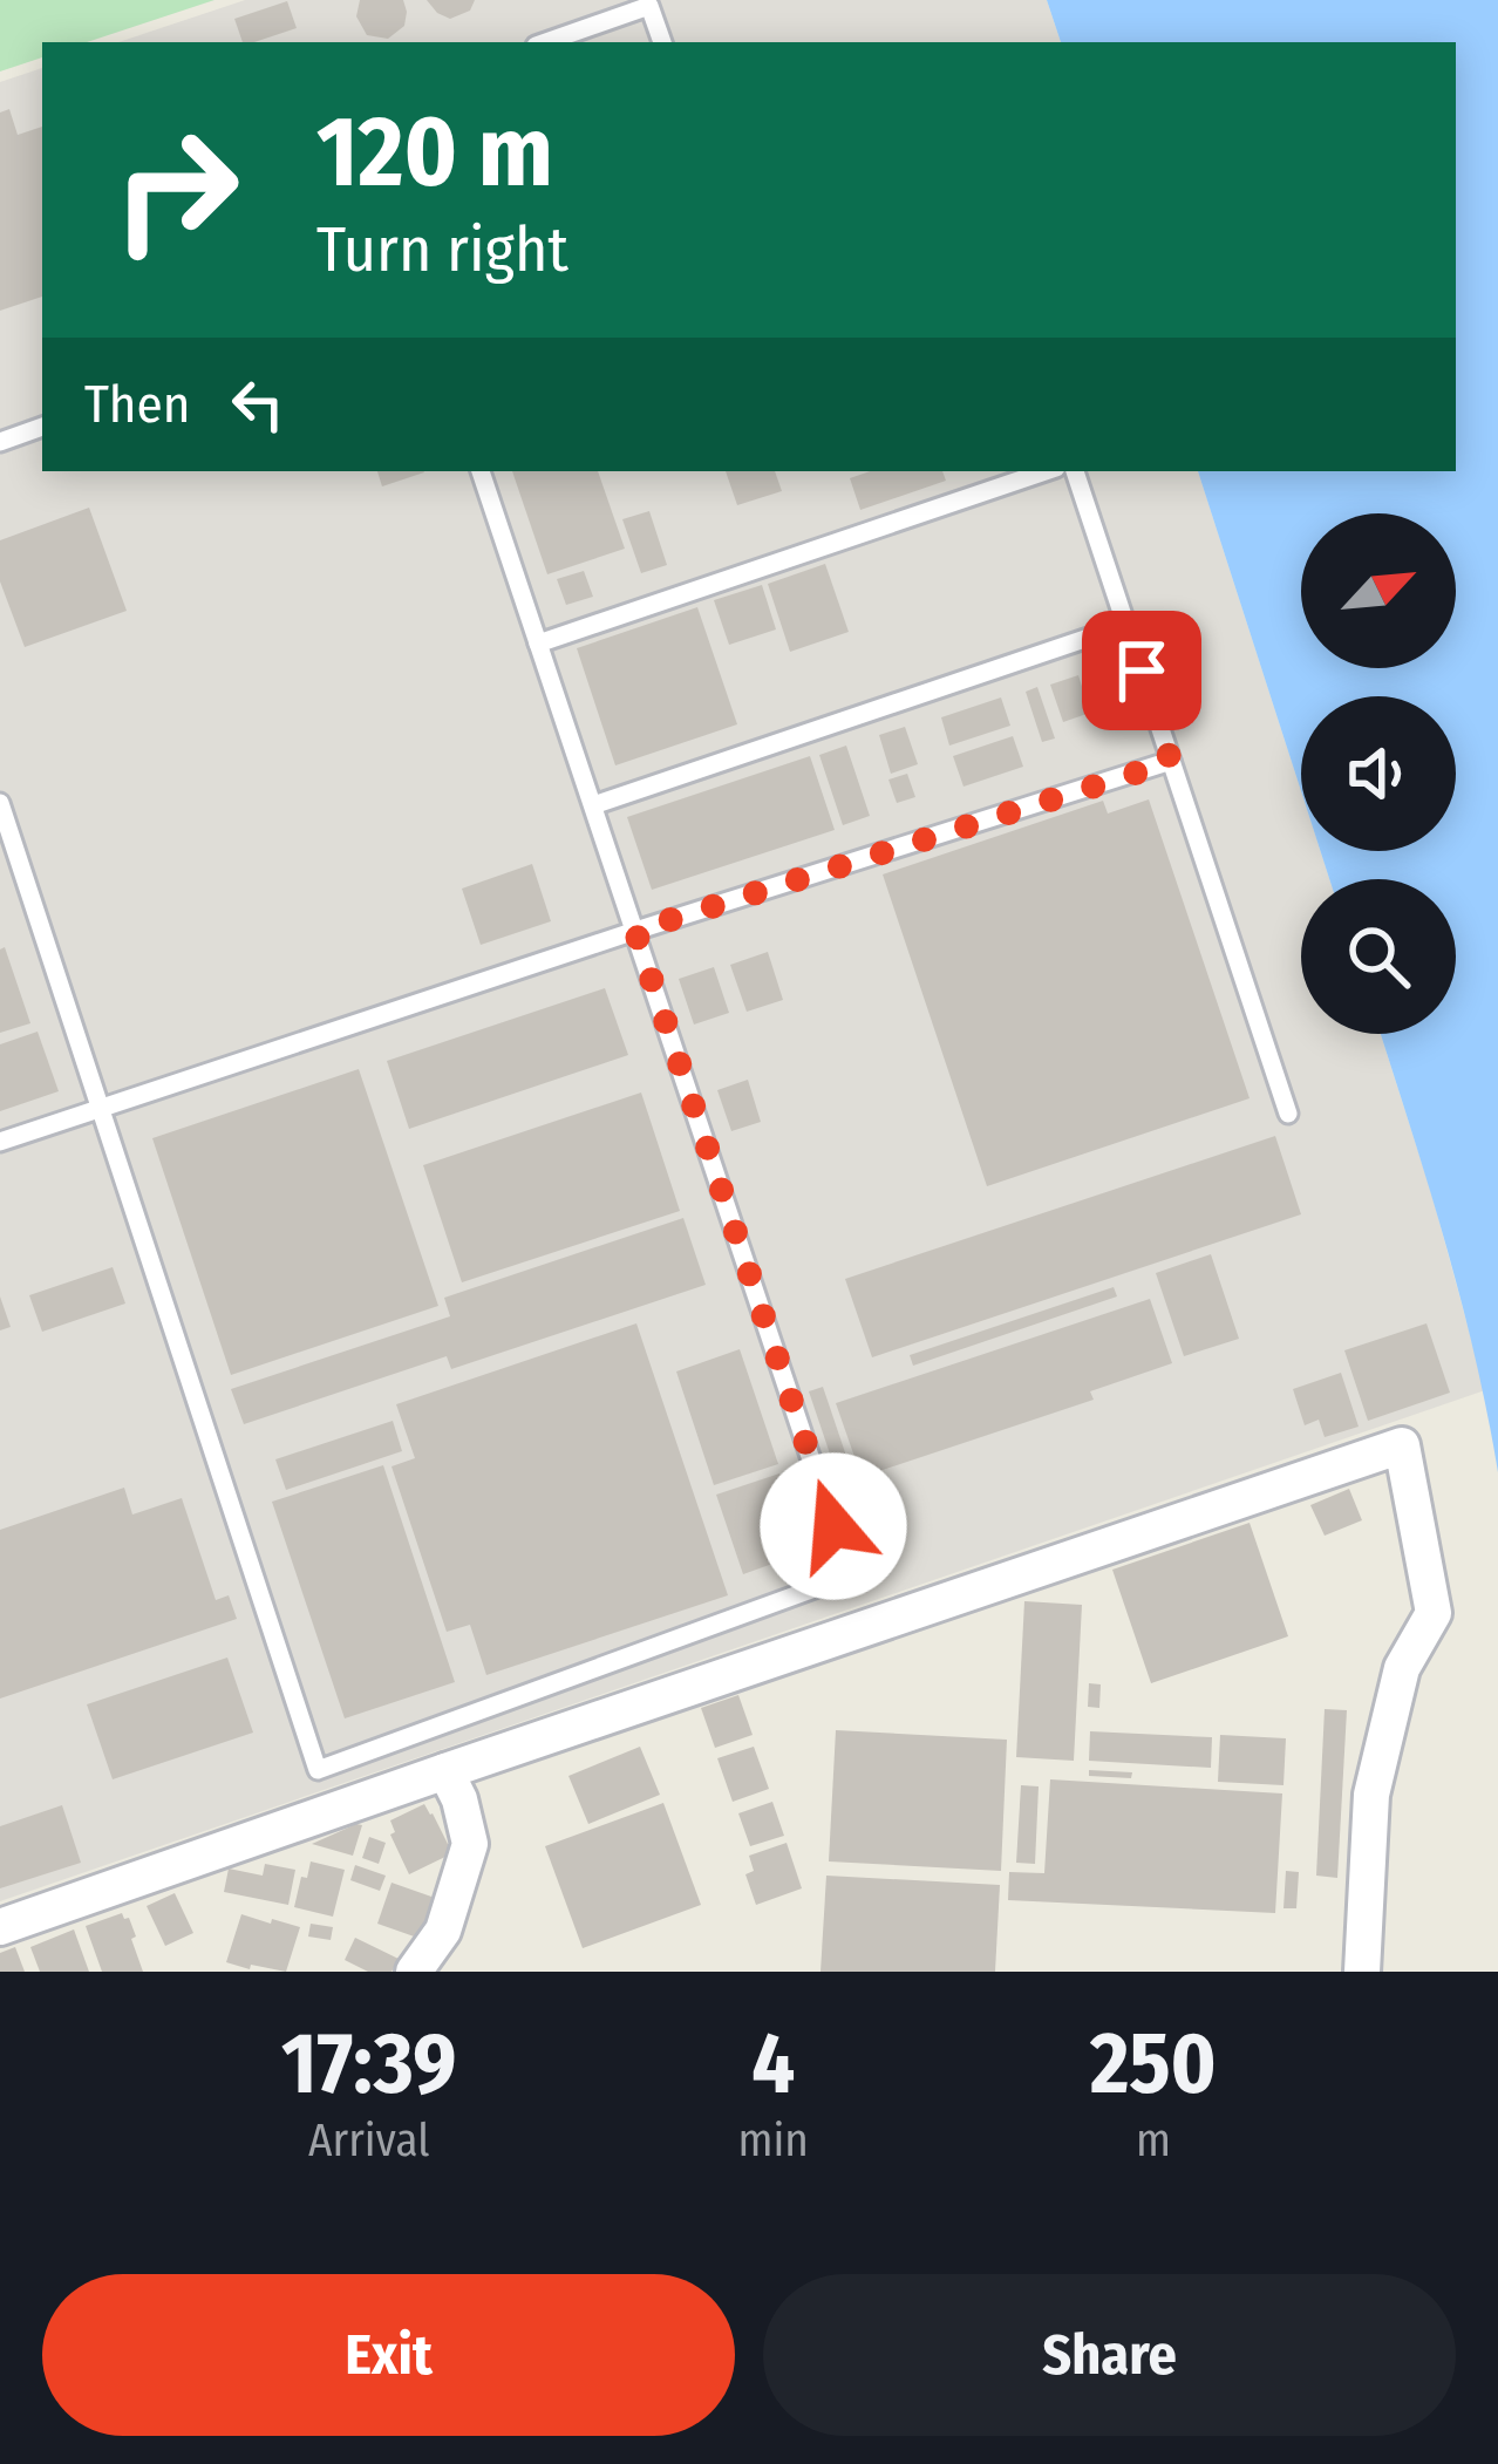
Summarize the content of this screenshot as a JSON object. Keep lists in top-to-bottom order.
{
  "north": "top right",
  "page": {
    "turn": ["120 m", "Turn right"],
    "then": "Then",
    "eta": [
      "17:39",
      "Arrival",
      "4",
      "min",
      "250",
      "m"
    ],
    "buttons": ["Exit", "Share"]
  }
}
